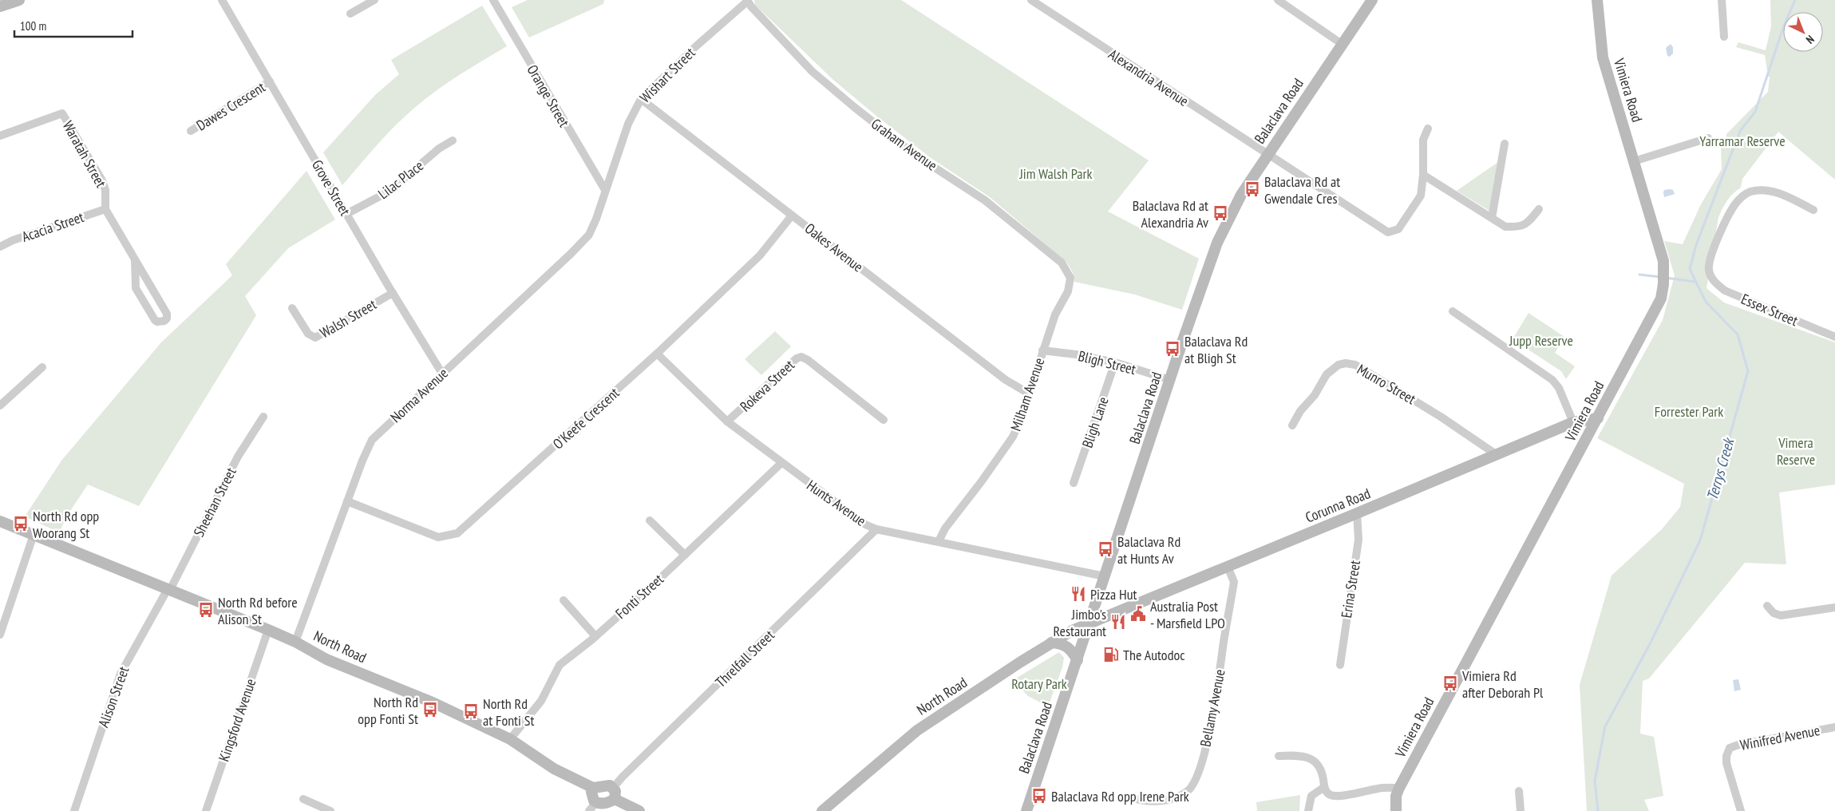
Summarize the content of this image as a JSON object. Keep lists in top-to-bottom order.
{
  "streets": {
    "street": [
      "Wishart Street",
      "Alexandria Avenue",
      "Vimiera Road",
      "Orange Street",
      "Dawes Crescent",
      "Balaclava Road",
      "Graham Avenue",
      "Waratah Street",
      "Lilac Place",
      "Grove Street",
      "Acacia Street",
      "Oakes Avenue",
      "Essex Street",
      "Walsh Street",
      "Bligh Street",
      "Munro Street",
      "Rokeva Street",
      "Milham Avenue",
      "Norma Avenue",
      "O'Keefe Crescent",
      "Bligh Lane",
      "Sheehan Street",
      "Hunts Avenue",
      "Corunna Road",
      "Erina Street",
      "Fonti Street",
      "North Road",
      "Threlfall Street",
      "Alison Street",
      "Bellamy Avenue",
      "Kingsford Avenue",
      "Winifred Avenue"
    ]
  },
  "crossings": [
    ["Wishart Street", "Orange Street"],
    ["Wishart Street", "Graham Avenue"],
    ["Wishart Street", "Oakes Avenue"],
    ["Wishart Street", "Norma Avenue"],
    ["Alexandria Avenue", "Balaclava Road"],
    ["Vimiera Road", "Corunna Road"],
    ["Orange Street", "Norma Avenue"],
    ["Dawes Crescent", "Grove Street"],
    ["Balaclava Road", "Bligh Street"],
    ["Balaclava Road", "Hunts Avenue"],
    ["Balaclava Road", "Corunna Road"],
    ["Balaclava Road", "North Road"],
    ["Graham Avenue", "Milham Avenue"],
    ["Waratah Street", "Acacia Street"],
    ["Lilac Place", "Grove Street"],
    ["Grove Street", "Walsh Street"],
    ["Grove Street", "Norma Avenue"],
    ["Oakes Avenue", "Milham Avenue"],
    ["Oakes Avenue", "O'Keefe Crescent"],
    ["Bligh Street", "Milham Avenue"],
    ["Bligh Street", "Bligh Lane"],
    ["Munro Street", "Corunna Road"],
    ["Rokeva Street", "Hunts Avenue"],
    ["Milham Avenue", "Hunts Avenue"],
    ["Norma Avenue", "O'Keefe Crescent"],
    ["Norma Avenue", "North Road"],
    ["O'Keefe Crescent", "Hunts Avenue"],
    ["Sheehan Street", "North Road"],
    ["Sheehan Street", "Alison Street"],
    ["Hunts Avenue", "Fonti Street"],
    ["Hunts Avenue", "Threlfall Street"],
    ["Corunna Road", "Erina Street"],
    ["Corunna Road", "North Road"],
    ["Corunna Road", "Bellamy Avenue"],
    ["Fonti Street", "North Road"],
    ["North Road", "Alison Street"],
    ["North Road", "Kingsford Avenue"]
  ],
  "water": ["Terrys Creek"],
  "parks": [
    "Yarramar Reserve",
    "Jim Walsh Park",
    "Jupp Reserve",
    "Forrester Park",
    "Vimera Reserve",
    "Rotary Park"
  ],
  "places": {
    "bus stop": [
      "Balaclava Rd at Gwendale Cres",
      "Balaclava Rd at Alexandria Av",
      "Balaclava Rd at Bligh St",
      "North Rd opp Woorang St",
      "Balaclava Rd at Hunts Av",
      "North Rd before Alison St",
      "Vimiera Rd after Deborah Pl",
      "North Rd opp Fonti St",
      "North Rd at Fonti St",
      "Balaclava Rd opp Irene Park"
    ],
    "restaurant": ["Pizza Hut", "Jimbo's Restaurant"],
    "public building": ["Australia Post - Marsfield LPO"],
    "fuel station": ["The Autodoc"]
  },
  "scale_bar": "100 m",
  "north": "bottom right"
}
